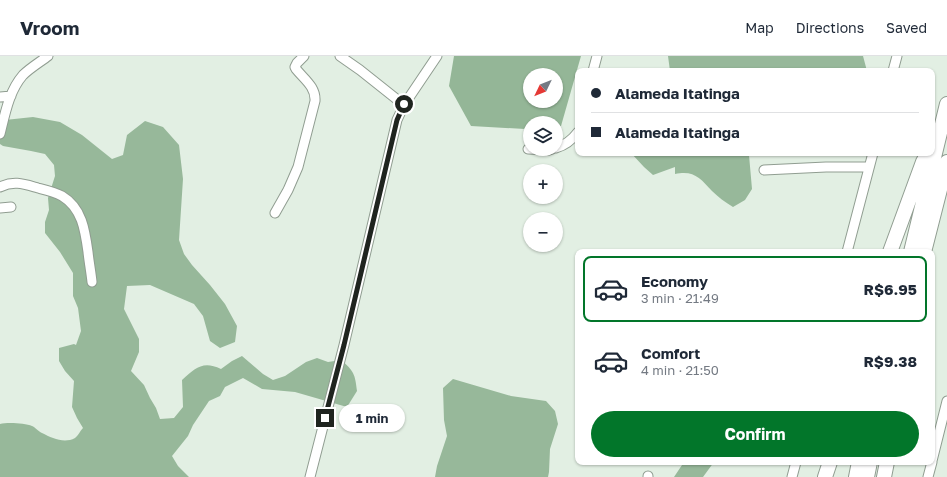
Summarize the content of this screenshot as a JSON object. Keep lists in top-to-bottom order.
{
  "north": "bottom left",
  "page": {
    "header": "Vroom",
    "nav": ["Map", "Directions", "Saved"],
    "map_buttons": ["+", "−"],
    "banner": ["Alameda Itatinga", "Alameda Itatinga"],
    "list": [
      {
        "name": "Economy",
        "note": "3 min · 21:49",
        "value": "R$6.95"
      },
      {
        "name": "Comfort",
        "note": "4 min · 21:50",
        "value": "R$9.38"
      }
    ],
    "buttons": "Confirm",
    "bubble": "1 min"
  }
}
